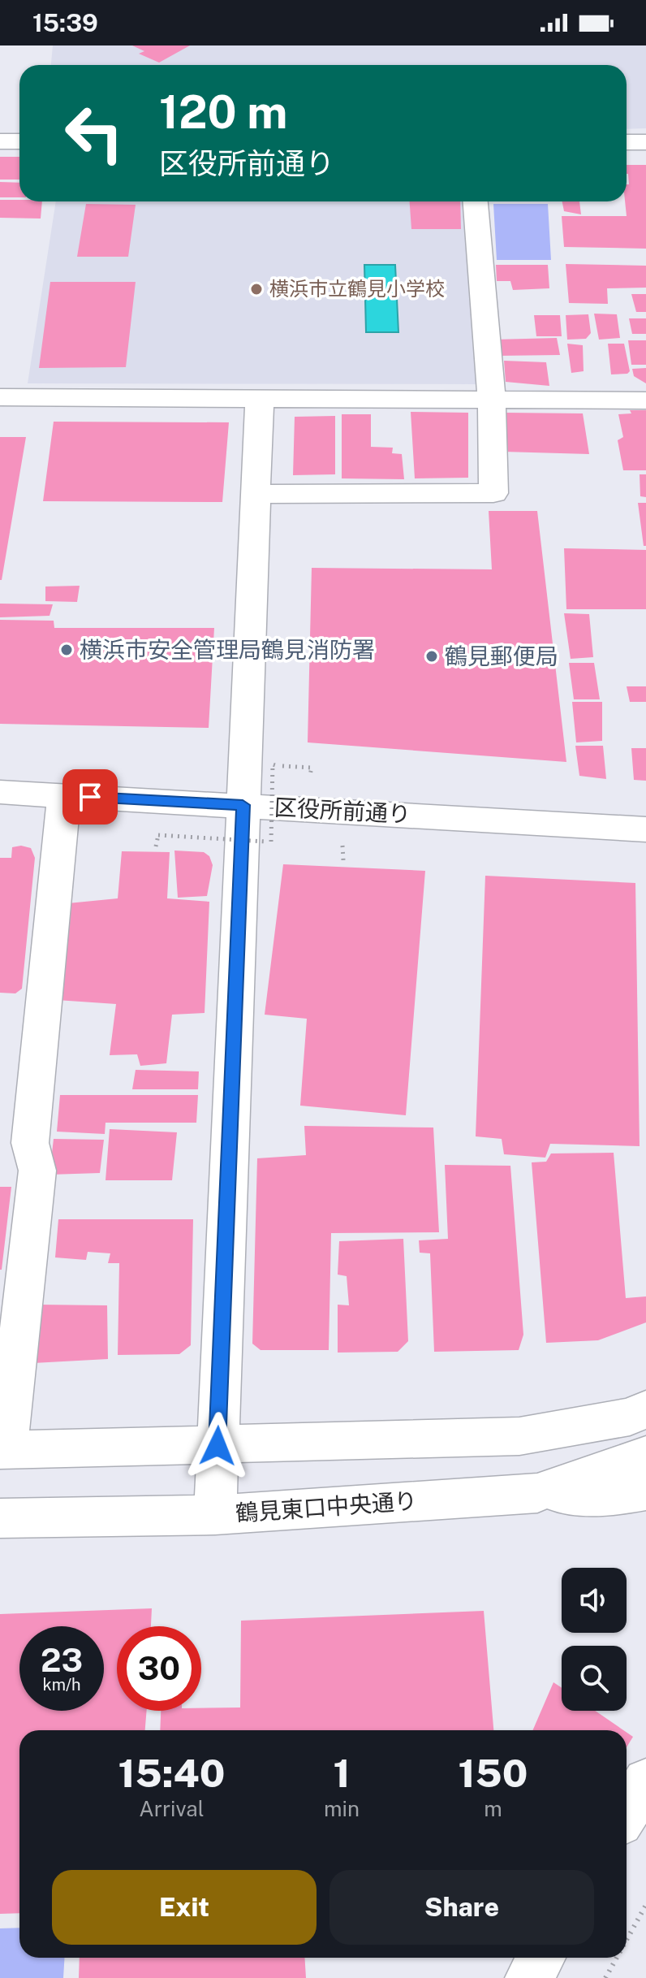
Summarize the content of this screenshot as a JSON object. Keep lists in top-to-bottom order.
{
  "streets": {
    "street": ["区役所前通り", "鶴見東口中央通り"]
  },
  "places": ["横浜市立鶴見小学校", "横浜市安全管理局鶴見消防署", "鶴見郵便局"],
  "page": {
    "status": "15:39",
    "turn": ["120 m", "区役所前通り"],
    "speed": "23 km/h",
    "limit": "30",
    "eta": [
      "15:40",
      "Arrival",
      "1",
      "min",
      "150",
      "m"
    ],
    "buttons": ["Exit", "Share"]
  }
}
